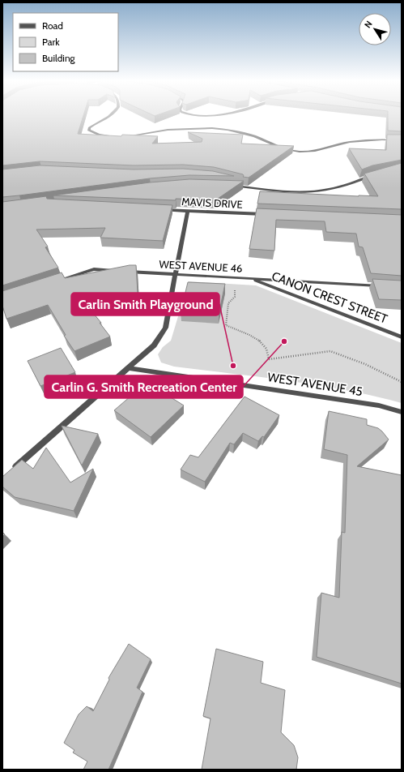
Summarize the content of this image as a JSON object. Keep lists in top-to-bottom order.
{
  "streets": {
    "street": [
      "MAVIS DRIVE",
      "WEST AVENUE 46",
      "CANON CREST STREET",
      "WEST AVENUE 45"
    ]
  },
  "crossings": [
    ["WEST AVENUE 46", "CANON CREST STREET"]
  ],
  "places": ["Carlin G. Smith Recreation Center", "Carlin Smith Playground"],
  "legend": ["Road", "Park", "Building"],
  "north": "top left"
}
